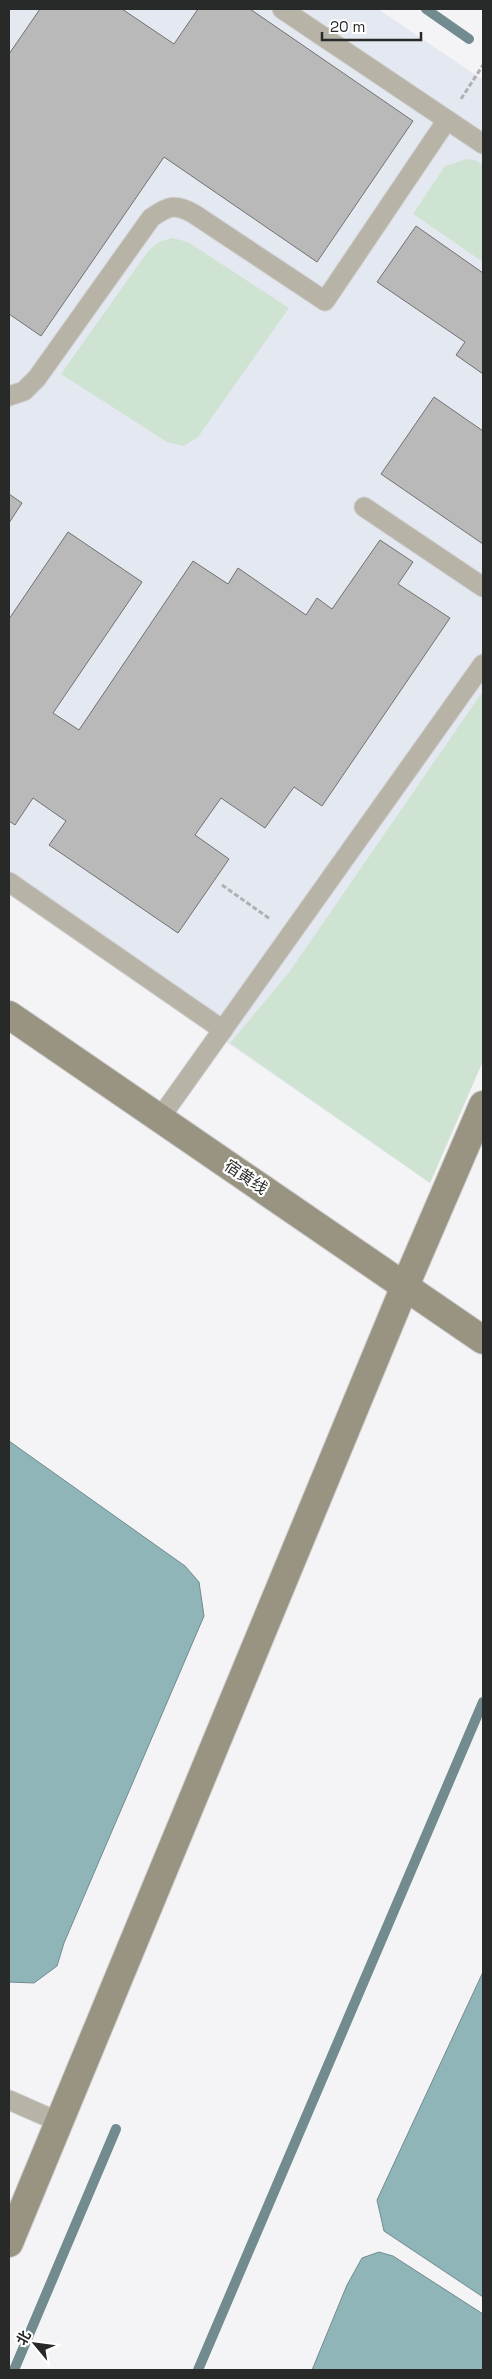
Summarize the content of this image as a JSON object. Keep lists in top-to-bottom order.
{
  "streets": {
    "street": ["宿黄线"]
  },
  "scale_bar": "20 m",
  "north": "top left"
}
